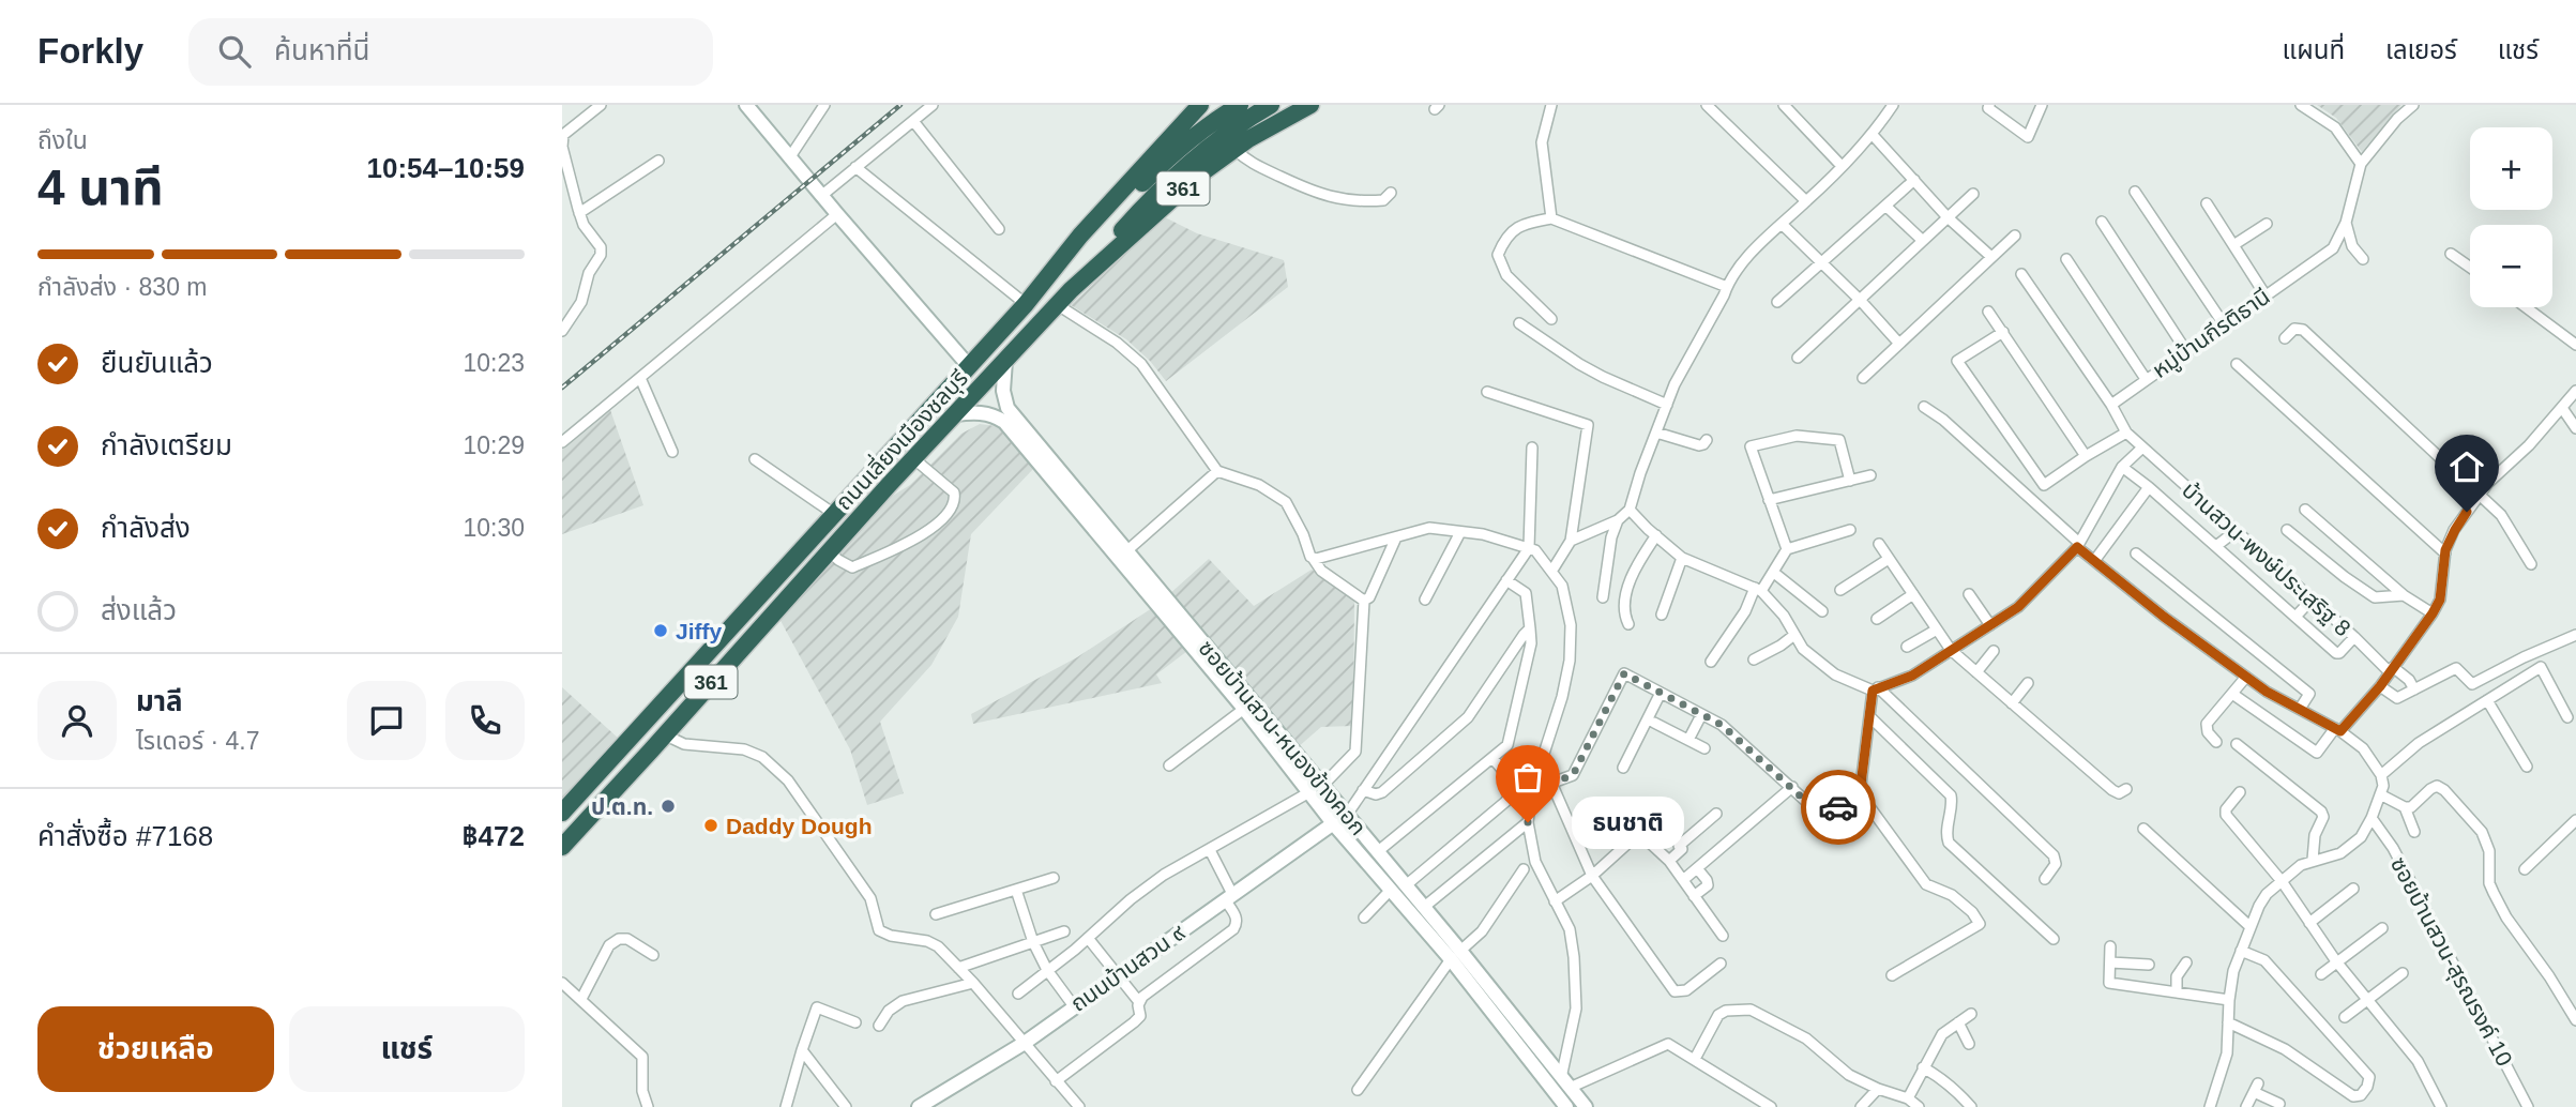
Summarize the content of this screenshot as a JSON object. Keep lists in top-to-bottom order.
{
  "streets": {
    "highway": ["361", "ถนนเลี่ยงเมืองชลบุรี"],
    "main road": ["ซอยบ้านสวน-หนองข้างคอก", "ถนนบ้านสวน ๙"],
    "street": ["หมู่บ้านกีรติธานี", "บ้านสวน-พงษ์ประเสริฐ 8", "ซอยบ้านสวน-สุรณรงค์ 10"]
  },
  "crossings": [
    ["ถนนเลี่ยงเมืองชลบุรี", "ซอยบ้านสวน-หนองข้างคอก"],
    ["ซอยบ้านสวน-หนองข้างคอก", "ถนนบ้านสวน ๙"]
  ],
  "places": [
    "Jiffy",
    "ป.ต.ท.",
    "ธนชาติ",
    "Daddy Dough"
  ],
  "page": {
    "header": "Forkly",
    "search": "ค้นหาที่นี่",
    "nav": ["แผนที่", "เลเยอร์", "แชร์"],
    "heading": ["4 นาที", "ถึงใน", "10:54–10:59"],
    "panel": [
      "มาลี",
      "ไรเดอร์ · 4.7",
      "คำสั่งซื้อ #7168",
      "฿472"
    ],
    "map_buttons": ["+", "−"],
    "bar": "กำลังส่ง · 830 m",
    "list": [
      ["ยืนยันแล้ว", "10:23"],
      ["กำลังเตรียม", "10:29"],
      ["กำลังส่ง", "10:30"],
      "ส่งแล้ว"
    ],
    "bubble": "ธนชาติ",
    "buttons": ["ช่วยเหลือ", "แชร์"]
  }
}
